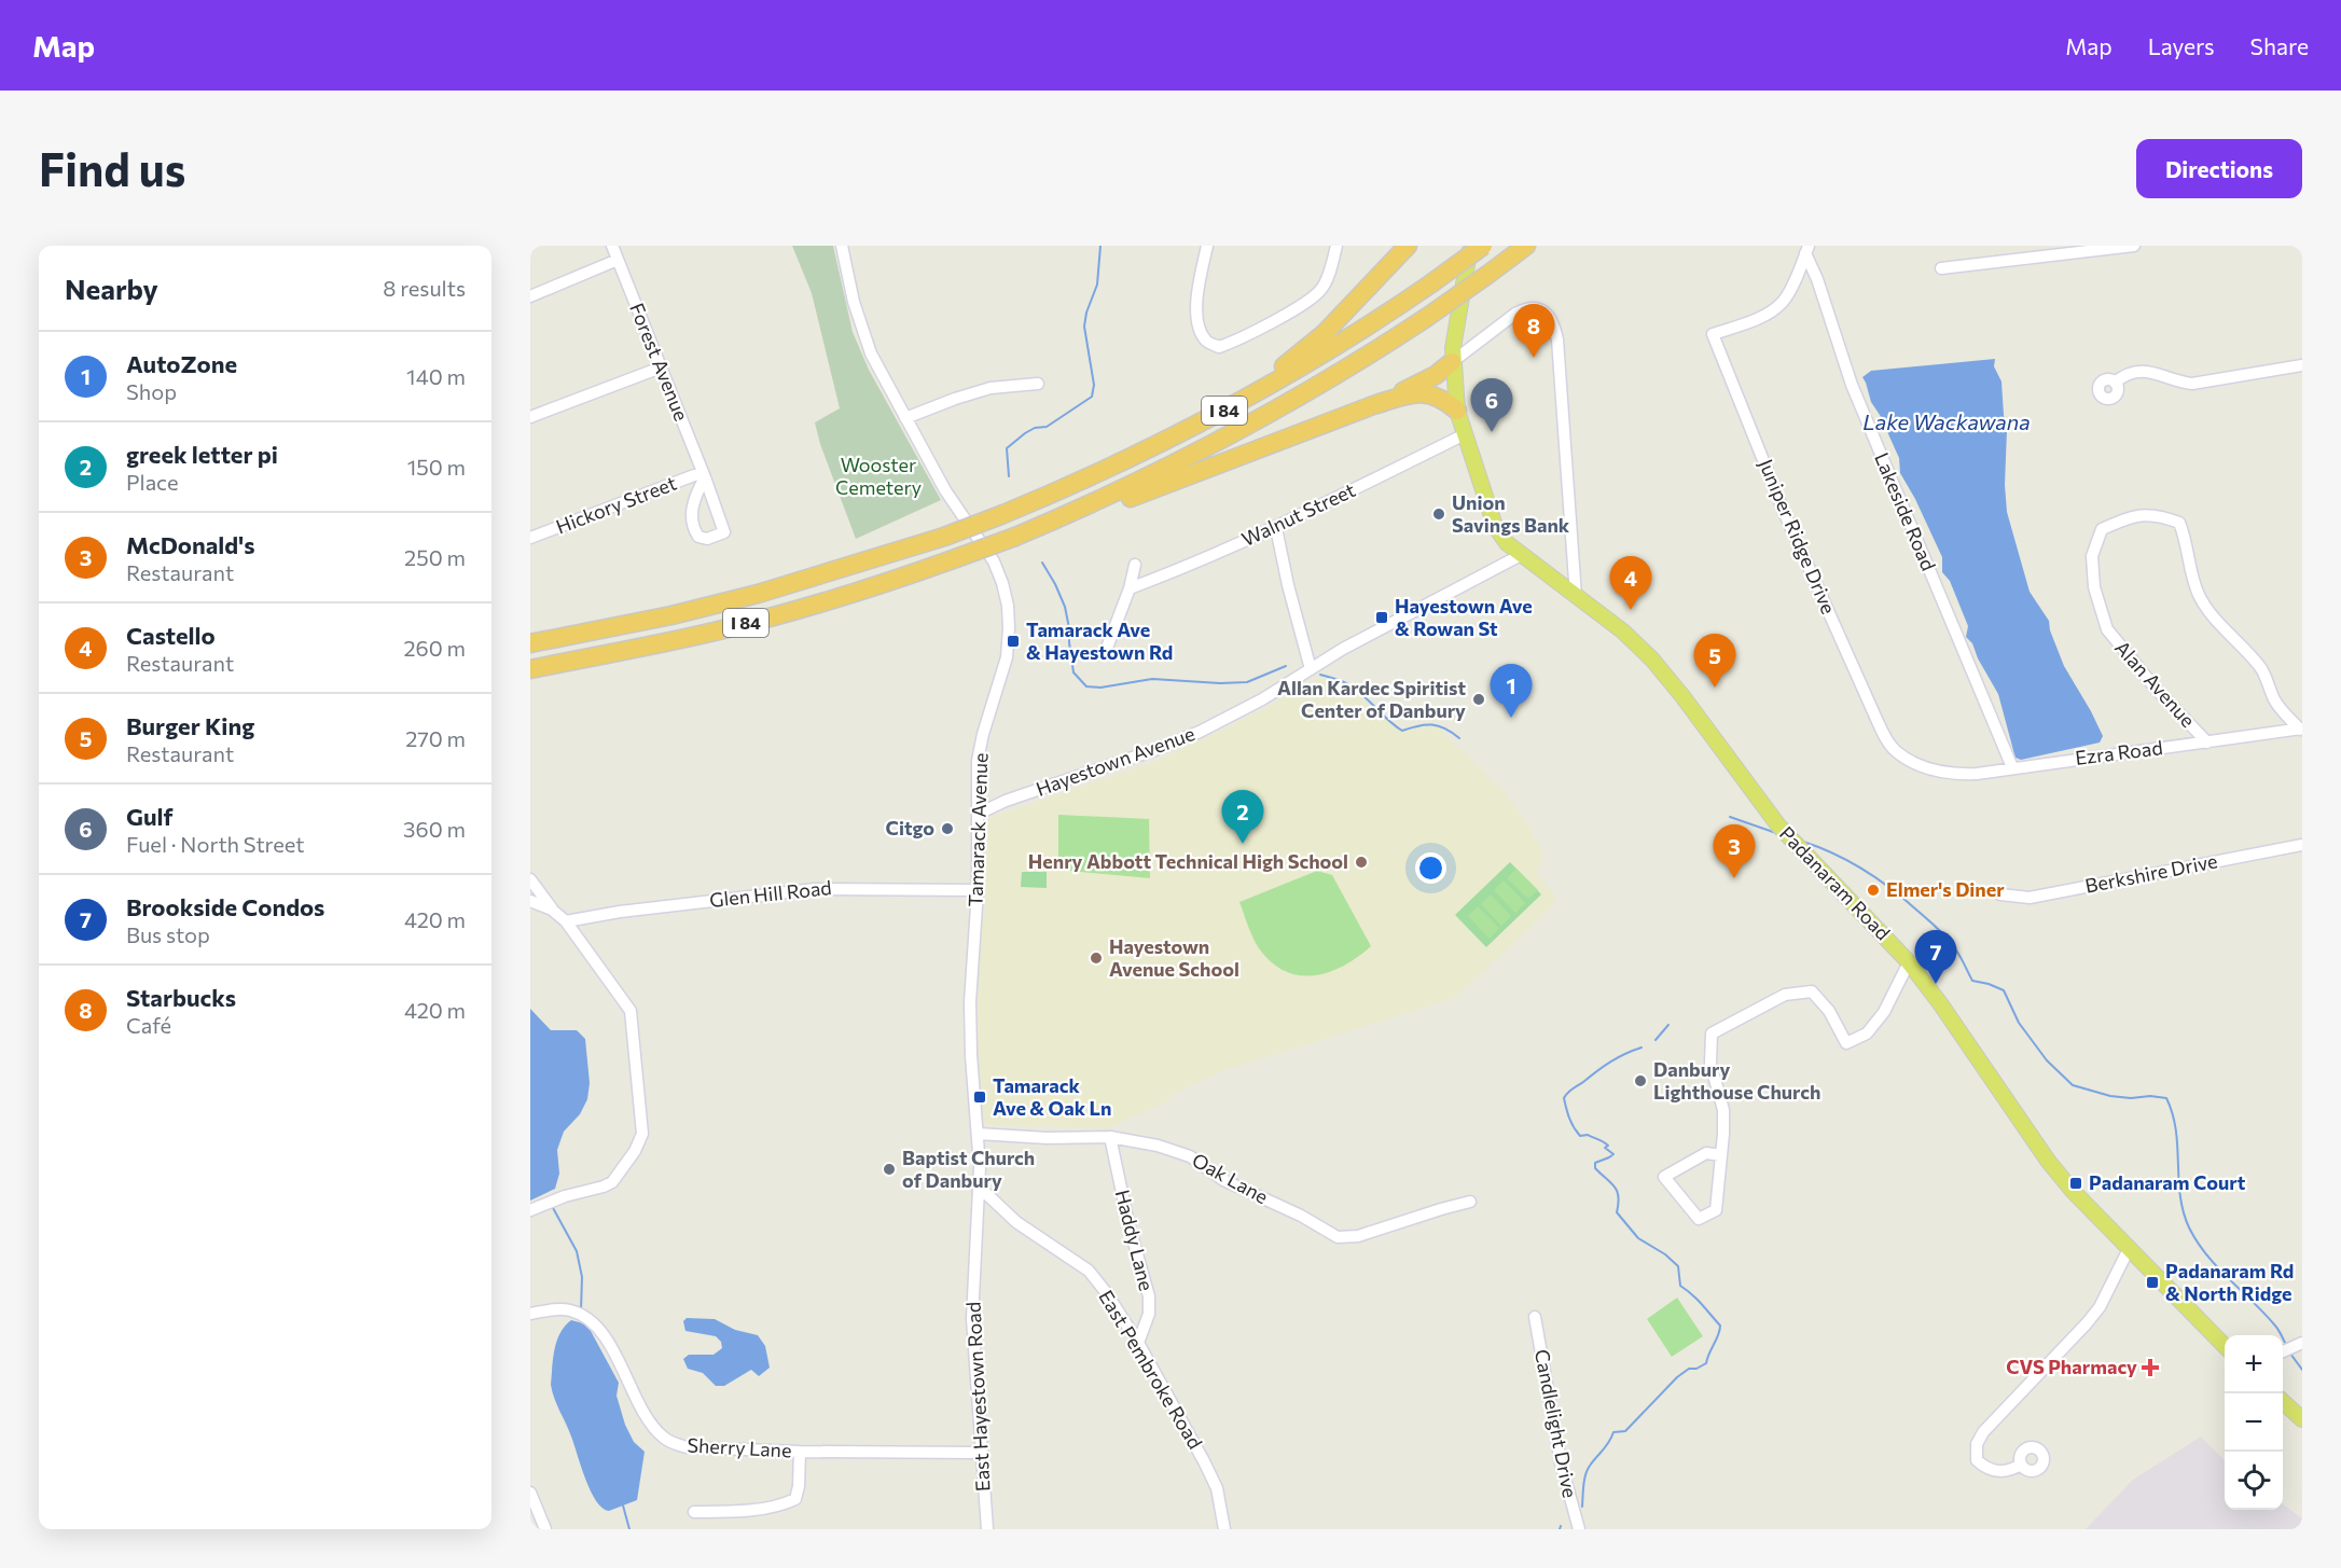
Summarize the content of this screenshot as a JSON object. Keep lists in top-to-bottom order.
{
  "streets": {
    "highway": ["I 84"],
    "main road": ["Padanaram Road"],
    "street": [
      "Forest Avenue",
      "Hickory Street",
      "Lakeside Road",
      "Walnut Street",
      "Juniper Ridge Drive",
      "Alan Avenue",
      "Ezra Road",
      "Hayestown Avenue",
      "Tamarack Avenue",
      "Berkshire Drive",
      "Glen Hill Road",
      "Oak Lane",
      "Haddy Lane",
      "East Pembroke Road",
      "East Hayestown Road",
      "Candlelight Drive",
      "Sherry Lane"
    ]
  },
  "crossings": [
    ["Forest Avenue", "Hickory Street"],
    ["Lakeside Road", "Juniper Ridge Drive"],
    ["Lakeside Road", "Ezra Road"],
    ["Walnut Street", "Padanaram Road"],
    ["Juniper Ridge Drive", "Ezra Road"],
    ["Alan Avenue", "Ezra Road"],
    ["Hayestown Avenue", "Tamarack Avenue"],
    ["Hayestown Avenue", "Padanaram Road"],
    ["Tamarack Avenue", "Glen Hill Road"],
    ["Tamarack Avenue", "Oak Lane"],
    ["Tamarack Avenue", "East Pembroke Road"],
    ["Tamarack Avenue", "East Hayestown Road"],
    ["Oak Lane", "Haddy Lane"],
    ["Haddy Lane", "East Pembroke Road"],
    ["East Pembroke Road", "East Hayestown Road"],
    ["East Hayestown Road", "Sherry Lane"]
  ],
  "water": ["Lake Wackawana"],
  "parks": ["Wooster Cemetery"],
  "places": {
    "other": [
      "Union Savings Bank",
      "Allan Kardec Spiritist Center of Danbury",
      "Citgo",
      "Henry Abbott Technical High School",
      "Elmer's Diner",
      "Hayestown Avenue School",
      "Danbury Lighthouse Church",
      "Baptist Church of Danbury"
    ],
    "transit": [
      "Hayestown Ave & Rowan St",
      "Tamarack Ave & Hayestown Rd",
      "Tamarack Ave & Oak Ln",
      "Padanaram Court",
      "Padanaram Rd & North Ridge"
    ],
    "health": ["CVS Pharmacy"]
  },
  "page": {
    "header": "Map",
    "nav": ["Map", "Layers", "Share"],
    "buttons": "Directions",
    "title": "Find us",
    "heading": ["Nearby", "8 results"],
    "pins": [
      "8",
      "6",
      "4",
      "5",
      "1",
      "2",
      "3",
      "7"
    ],
    "list": [
      {
        "mark": "1",
        "name": "AutoZone",
        "note": "Shop",
        "value": "140 m"
      },
      {
        "mark": "2",
        "name": "greek letter pi",
        "note": "Place",
        "value": "150 m"
      },
      {
        "mark": "3",
        "name": "McDonald's",
        "note": "Restaurant",
        "value": "250 m"
      },
      {
        "mark": "4",
        "name": "Castello",
        "note": "Restaurant",
        "value": "260 m"
      },
      {
        "mark": "5",
        "name": "Burger King",
        "note": "Restaurant",
        "value": "270 m"
      },
      {
        "mark": "6",
        "name": "Gulf",
        "note": "Fuel · North Street",
        "value": "360 m"
      },
      {
        "mark": "7",
        "name": "Brookside Condos",
        "note": "Bus stop",
        "value": "420 m"
      },
      {
        "mark": "8",
        "name": "Starbucks",
        "note": "Café",
        "value": "420 m"
      }
    ],
    "map_buttons": ["+", "−"]
  }
}
